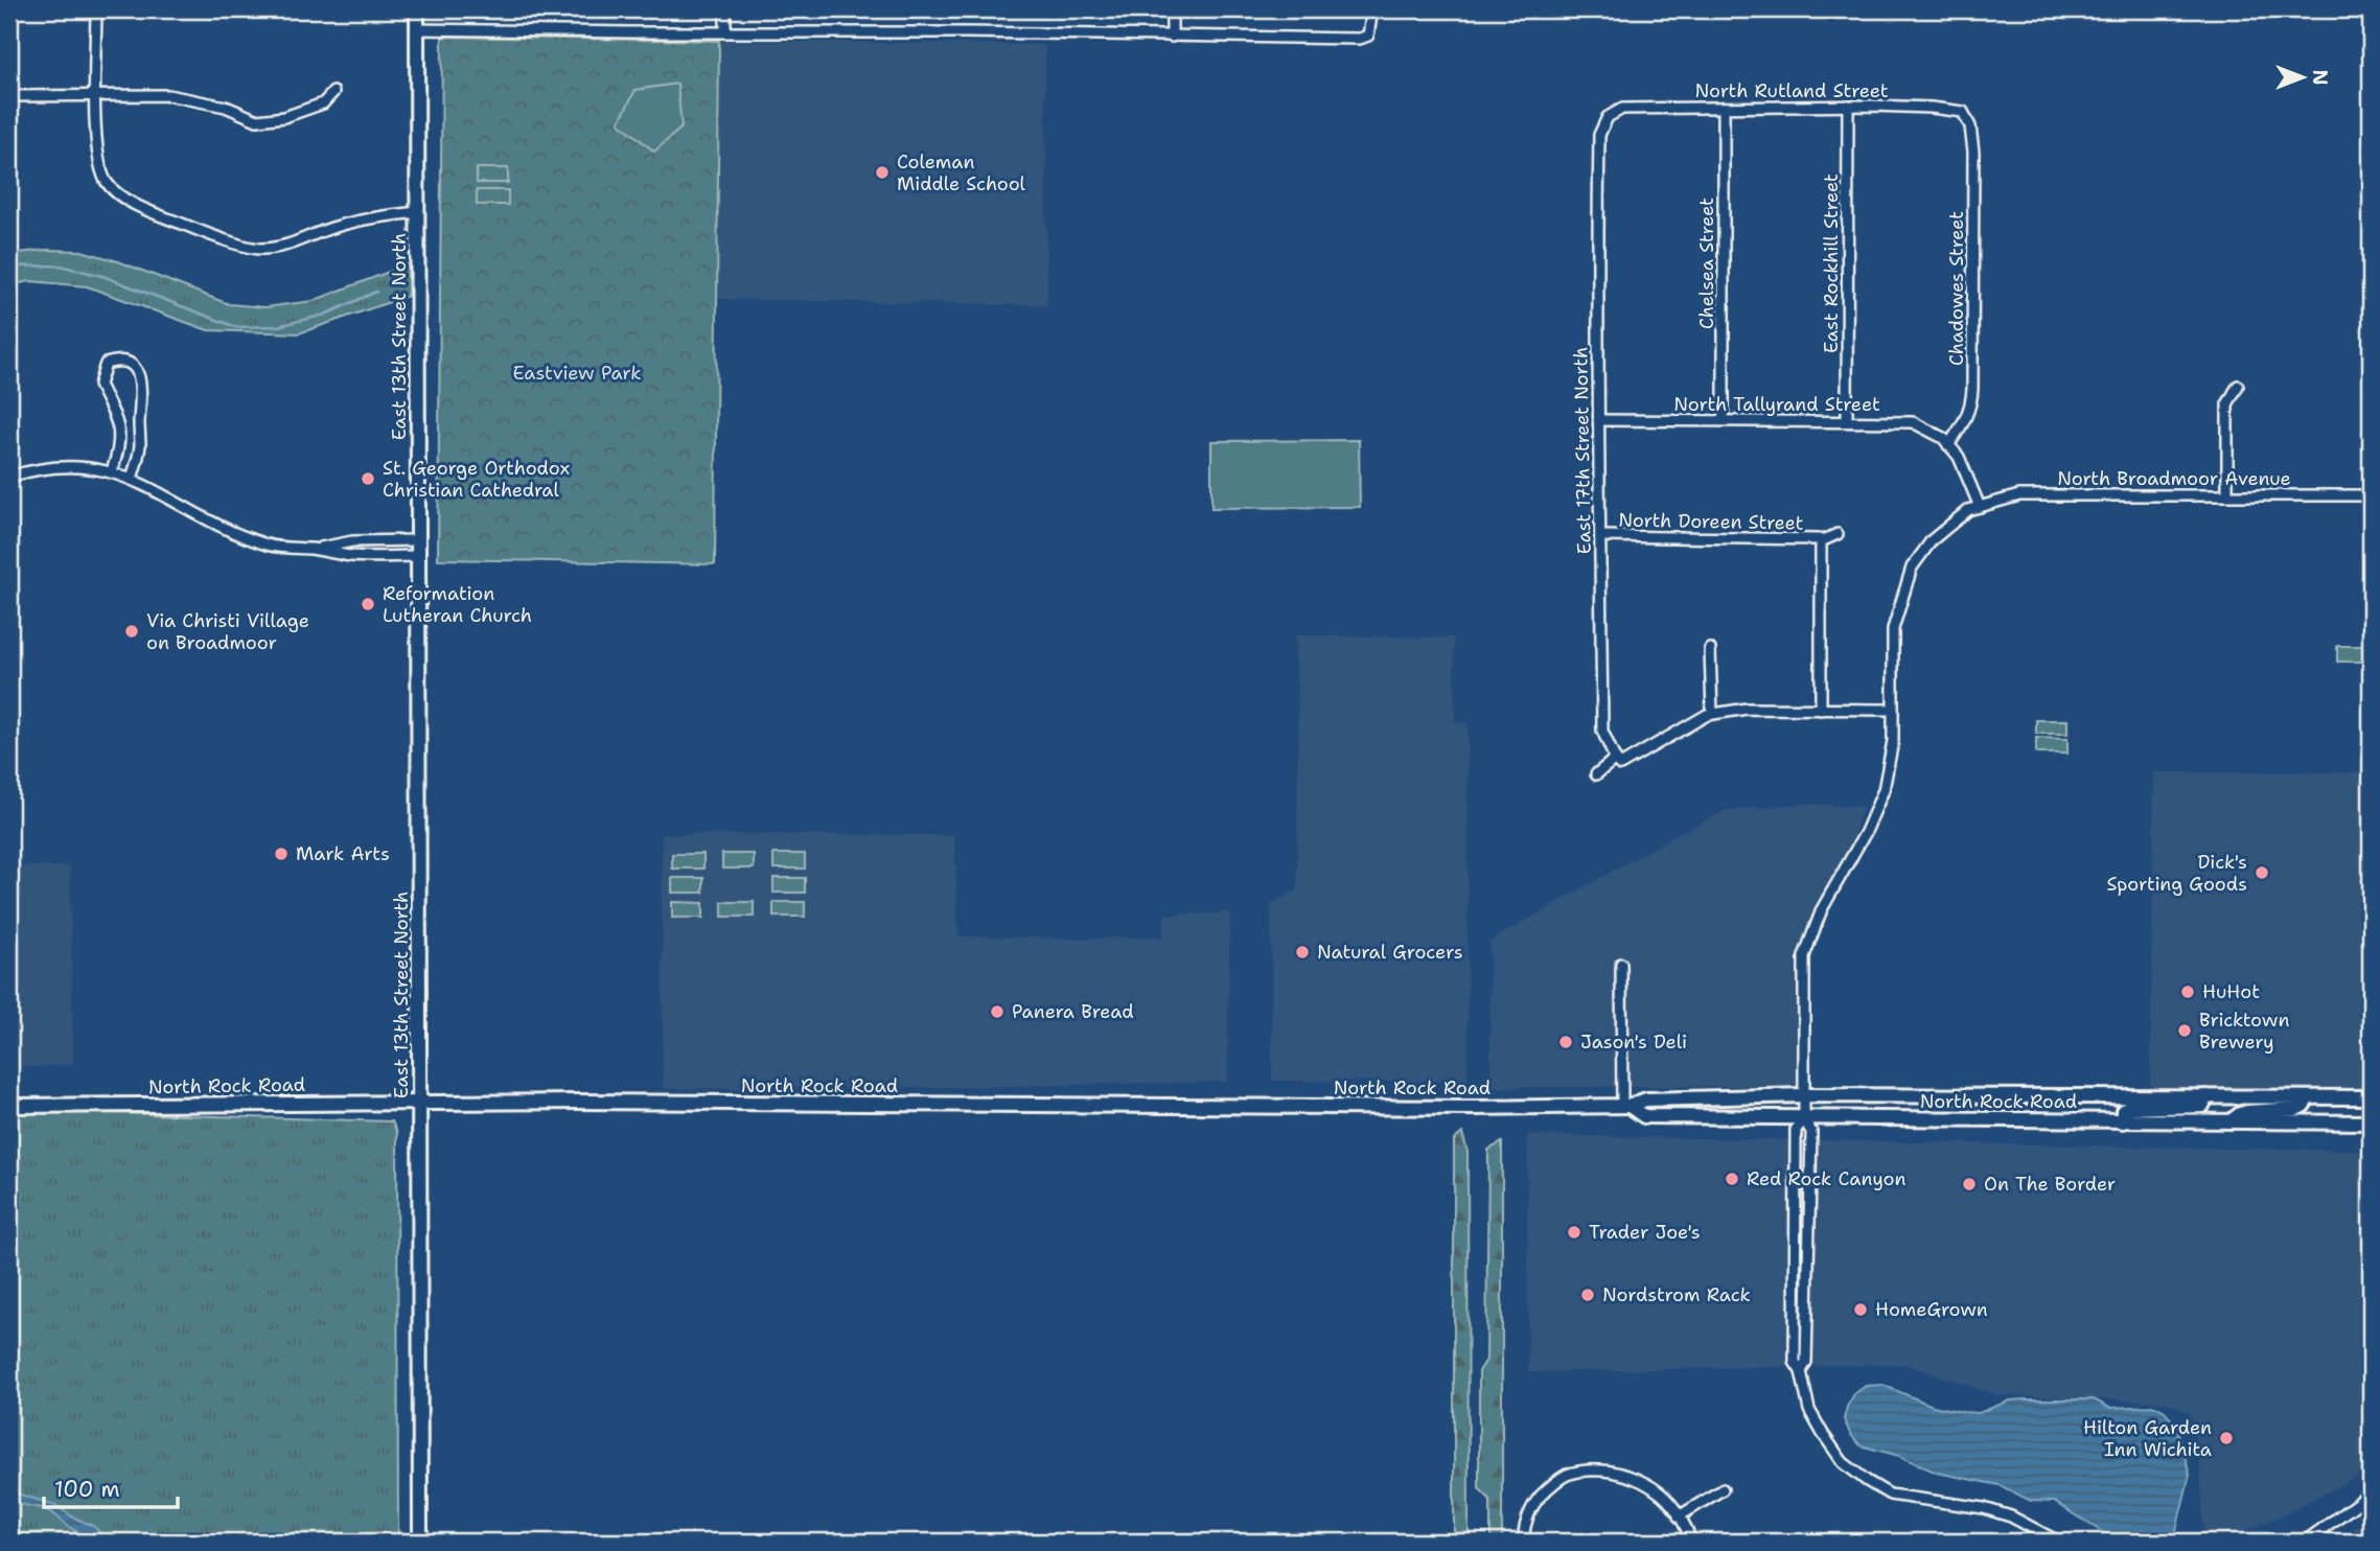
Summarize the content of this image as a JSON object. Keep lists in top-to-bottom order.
{
  "streets": {
    "main road": ["East 13th Street North", "North Rock Road"],
    "street": [
      "North Rutland Street",
      "Chelsea Street",
      "East Rockhill Street",
      "Chadowes Street",
      "North Tallyrand Street",
      "East 17th Street North",
      "North Broadmoor Avenue",
      "North Doreen Street"
    ]
  },
  "crossings": [
    ["North Rutland Street", "Chelsea Street"],
    ["North Rutland Street", "East Rockhill Street"],
    ["North Rutland Street", "Chadowes Street"],
    ["North Rutland Street", "East 17th Street North"],
    ["Chelsea Street", "North Tallyrand Street"],
    ["East Rockhill Street", "North Tallyrand Street"],
    ["Chadowes Street", "North Tallyrand Street"],
    ["East 13th Street North", "North Rock Road"],
    ["North Tallyrand Street", "East 17th Street North"],
    ["East 17th Street North", "North Doreen Street"]
  ],
  "parks": ["Eastview Park"],
  "places": [
    "Coleman Middle School",
    "St. George Orthodox Christian Cathedral",
    "Reformation Lutheran Church",
    "Via Christi Village on Broadmoor",
    "Mark Arts",
    "Dick's Sporting Goods",
    "Natural Grocers",
    "HuHot",
    "Panera Bread",
    "Bricktown Brewery",
    "Jason's Deli",
    "Red Rock Canyon",
    "On The Border",
    "Trader Joe's",
    "Nordstrom Rack",
    "HomeGrown",
    "Hilton Garden Inn Wichita"
  ],
  "scale_bar": "100 m",
  "north": "right"
}
